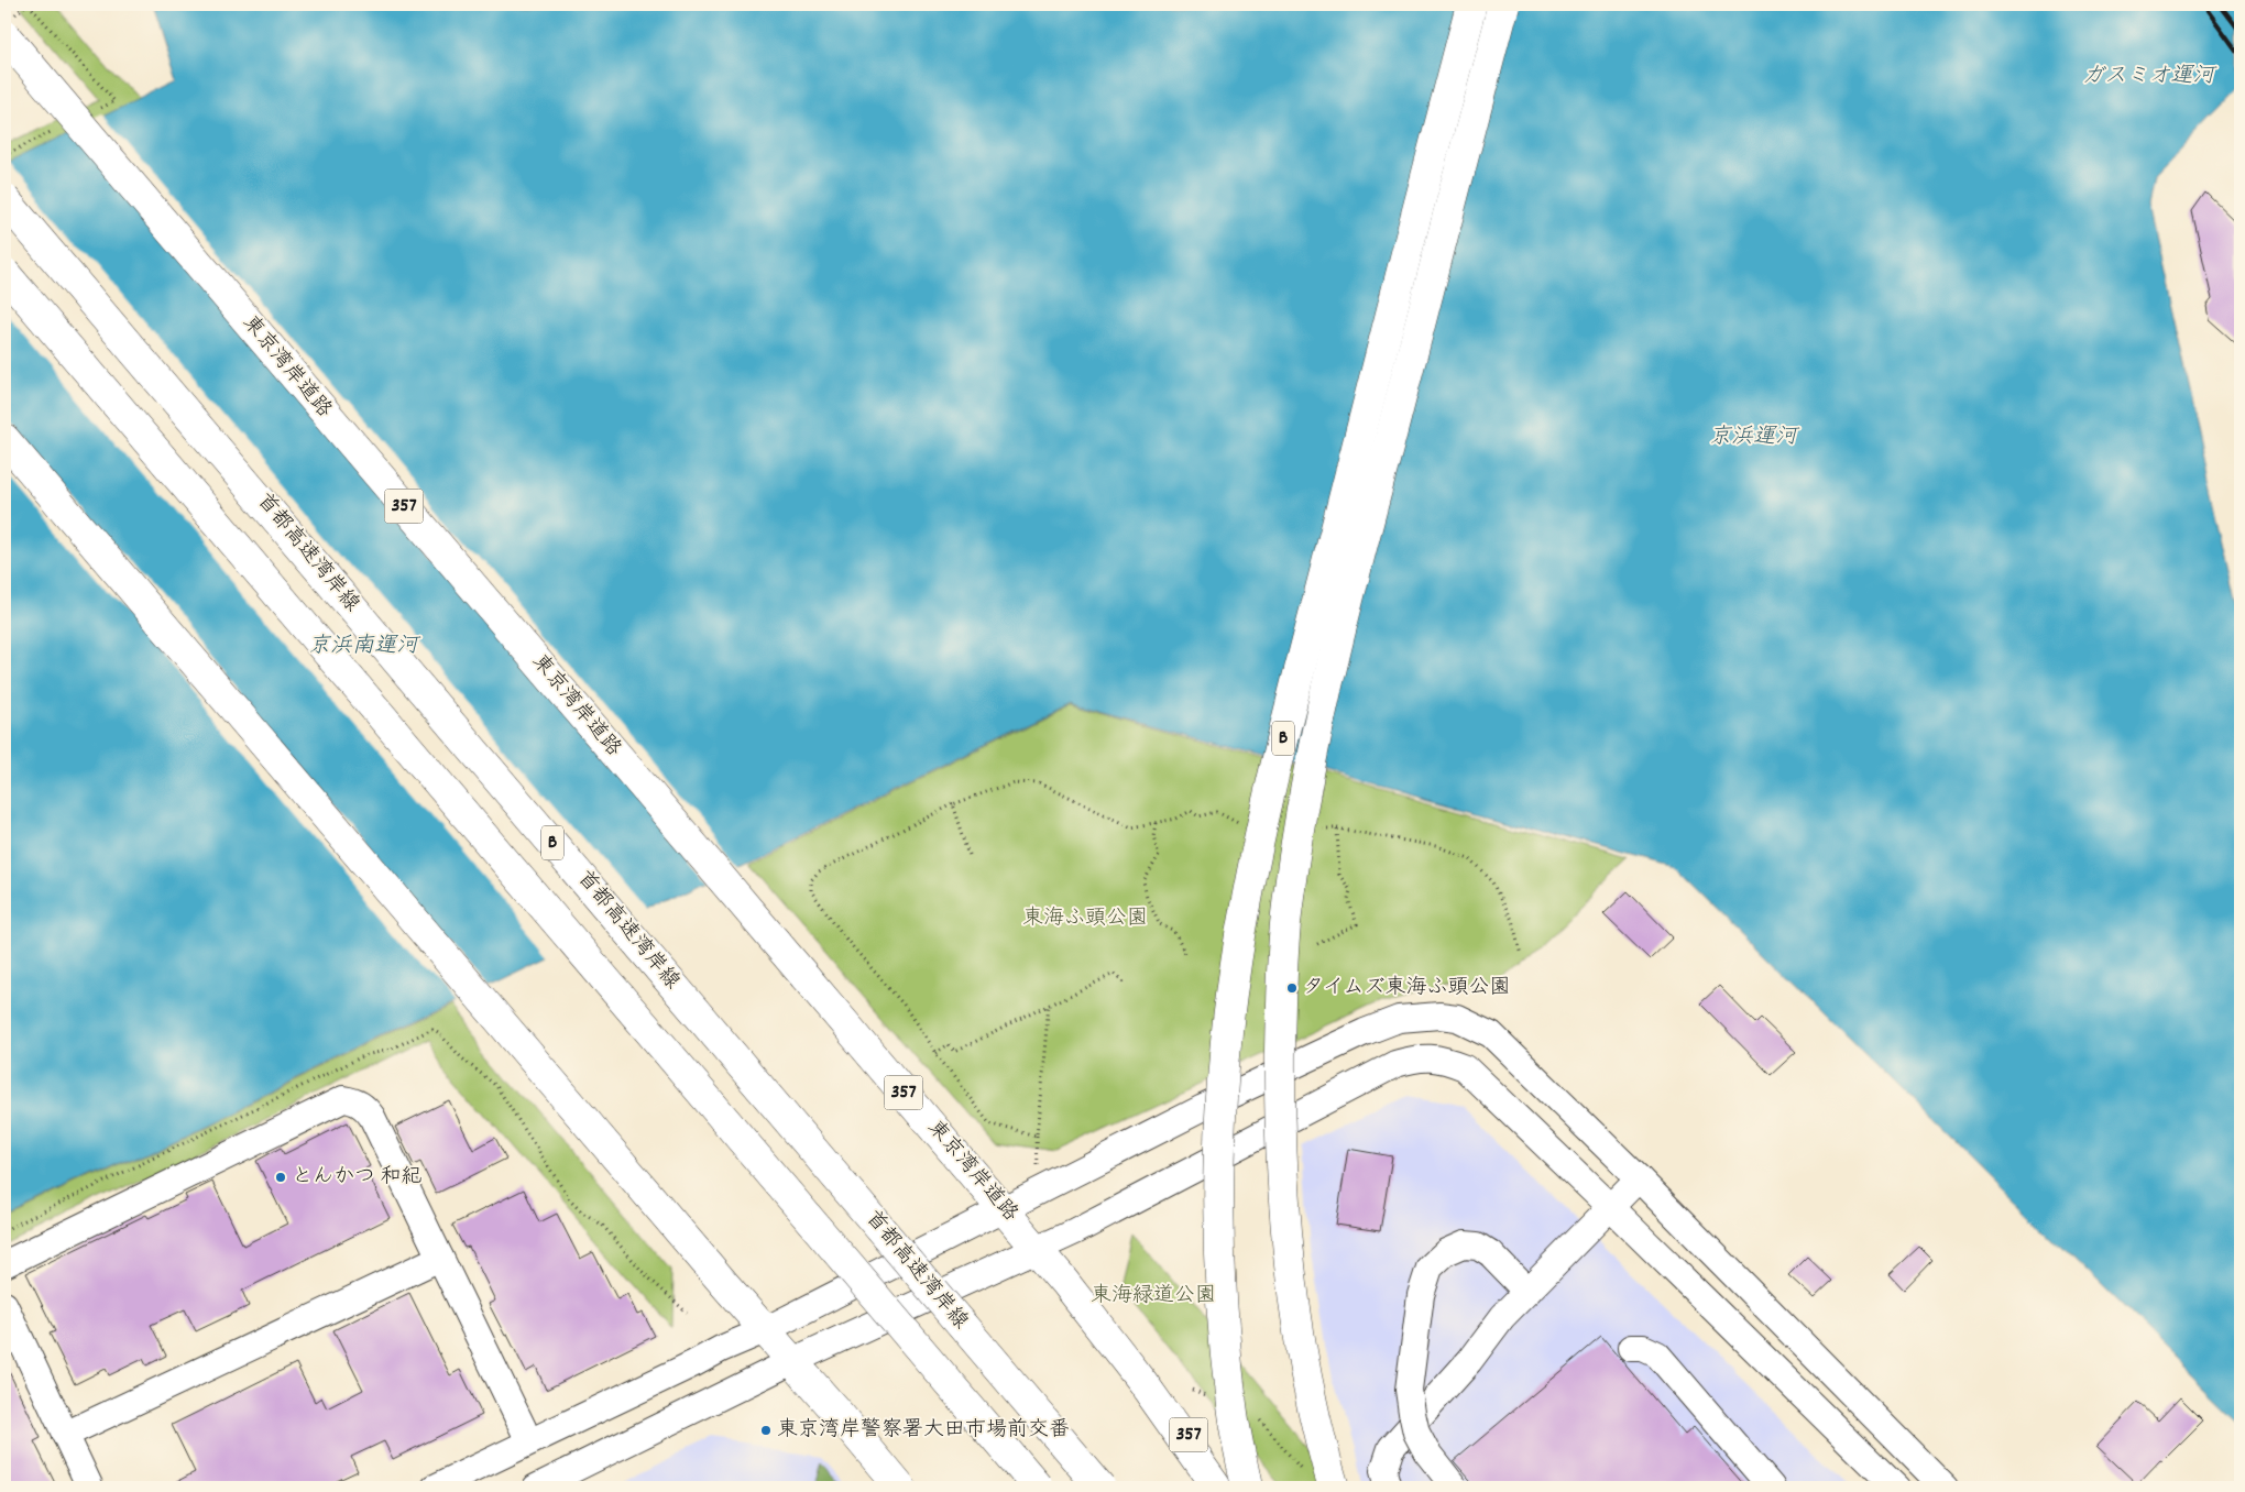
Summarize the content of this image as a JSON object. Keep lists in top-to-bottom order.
{
  "streets": {
    "highway": [
      "東京湾岸道路",
      "357",
      "首都高速湾岸線",
      "B"
    ]
  },
  "water": ["ガスミオ運河", "京浜運河", "京浜南運河"],
  "parks": ["東海ふ頭公園", "東海緑道公園"],
  "places": ["タイムズ東海ふ頭公園", "とんかつ 和紀", "東京湾岸警察署大田市場前交番"]
}
